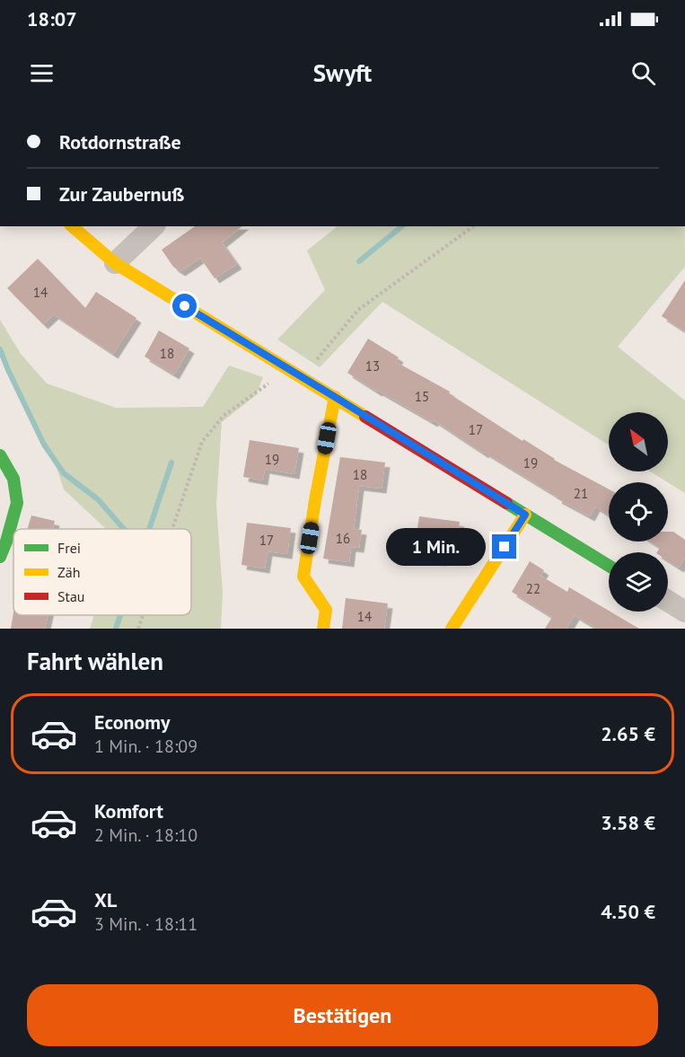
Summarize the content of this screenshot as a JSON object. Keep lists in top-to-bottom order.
{
  "house_numbers": [
    "14",
    "18",
    "13",
    "15",
    "17",
    "19",
    "19",
    "18",
    "21",
    "16",
    "17",
    "22",
    "14"
  ],
  "legend": ["Frei", "Zäh", "Stau"],
  "north": "top left",
  "page": {
    "status": "18:07",
    "header": "Swyft",
    "banner": ["Rotdornstraße", "Zur Zaubernuß"],
    "bubble": "1 Min.",
    "heading": "Fahrt wählen",
    "list": [
      {
        "name": "Economy",
        "note": "1 Min. · 18:09",
        "value": "2.65 €"
      },
      {
        "name": "Komfort",
        "note": "2 Min. · 18:10",
        "value": "3.58 €"
      },
      {
        "name": "XL",
        "note": "3 Min. · 18:11",
        "value": "4.50 €"
      }
    ],
    "buttons": "Bestätigen"
  }
}
